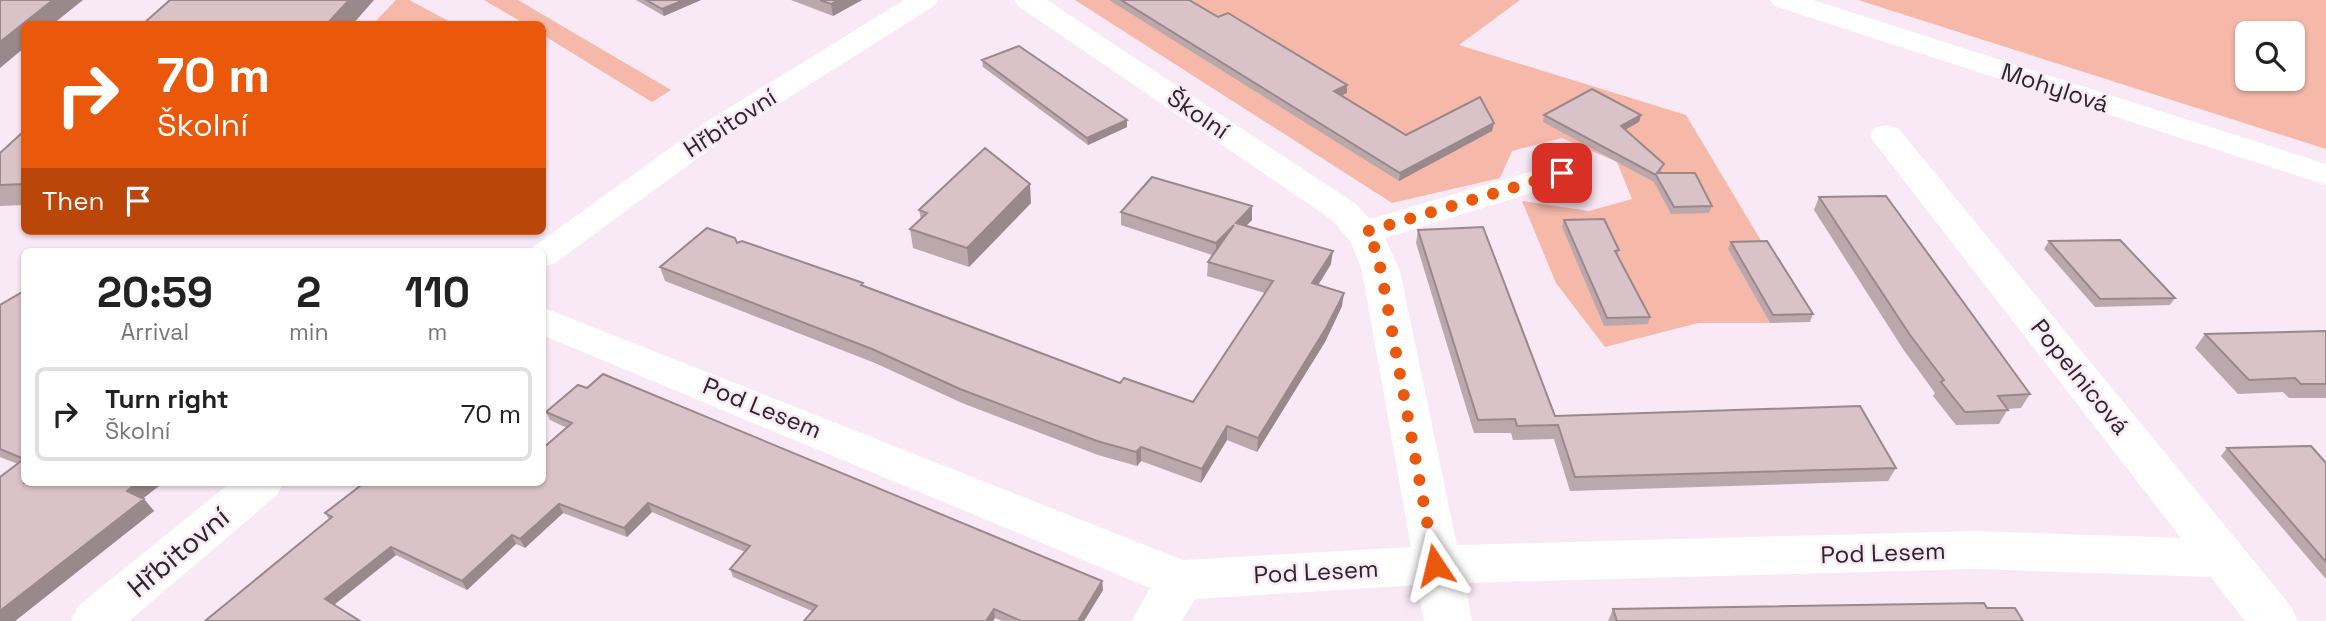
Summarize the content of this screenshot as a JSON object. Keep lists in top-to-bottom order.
{
  "streets": {
    "street": [
      "Mohylová",
      "Školní",
      "Hřbitovní",
      "Popelnicová",
      "Pod Lesem"
    ]
  },
  "crossings": [
    ["Školní", "Pod Lesem"],
    ["Popelnicová", "Pod Lesem"]
  ],
  "page": {
    "turn": ["70 m", "Školní"],
    "then": "Then",
    "eta": [
      "20:59",
      "Arrival",
      "2",
      "min",
      "110",
      "m"
    ],
    "list": [
      {
        "name": "Turn right",
        "note": "Školní",
        "value": "70 m"
      }
    ]
  }
}
